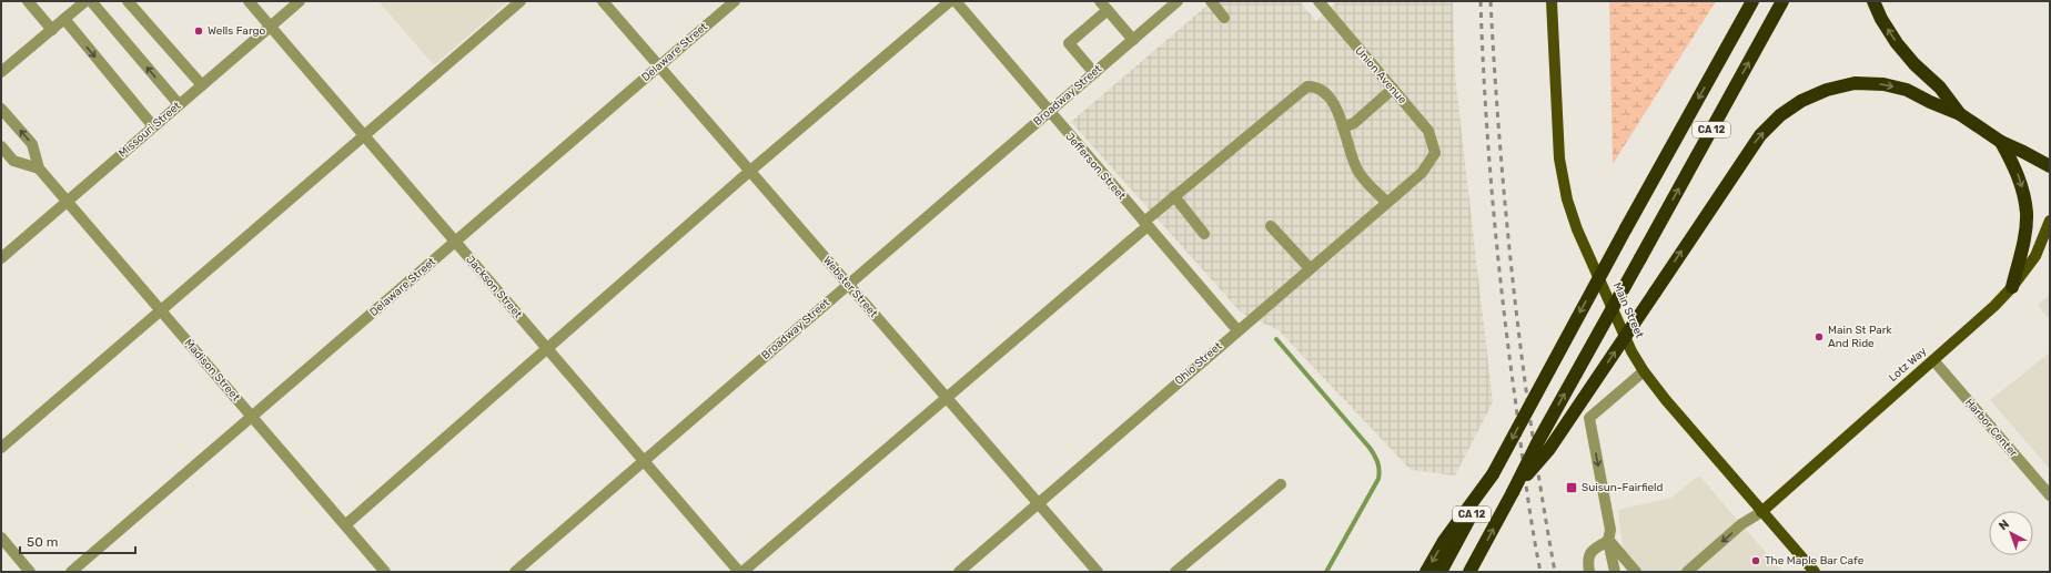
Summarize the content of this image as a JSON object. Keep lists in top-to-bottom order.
{
  "streets": {
    "highway": ["CA 12"],
    "main road": ["Main Street", "Lotz Way"],
    "street": [
      "Delaware Street",
      "Union Avenue",
      "Broadway Street",
      "Missouri Street",
      "Jefferson Street",
      "Jackson Street",
      "Webster Street",
      "Ohio Street",
      "Madison Street",
      "Harbor Center"
    ]
  },
  "crossings": [
    ["Delaware Street", "Jackson Street"],
    ["Delaware Street", "Webster Street"],
    ["Delaware Street", "Madison Street"],
    ["Union Avenue", "Ohio Street"],
    ["Broadway Street", "Jefferson Street"],
    ["Broadway Street", "Jackson Street"],
    ["Broadway Street", "Webster Street"],
    ["Missouri Street", "Jackson Street"],
    ["Missouri Street", "Madison Street"],
    ["Jefferson Street", "Ohio Street"],
    ["Webster Street", "Ohio Street"],
    ["Main Street", "Lotz Way"],
    ["Lotz Way", "Harbor Center"]
  ],
  "places": {
    "other": ["Wells Fargo", "Main St Park And Ride", "The Maple Bar Cafe"],
    "transit": ["Suisun-Fairfield"]
  },
  "scale_bar": "50 m",
  "north": "top left"
}
